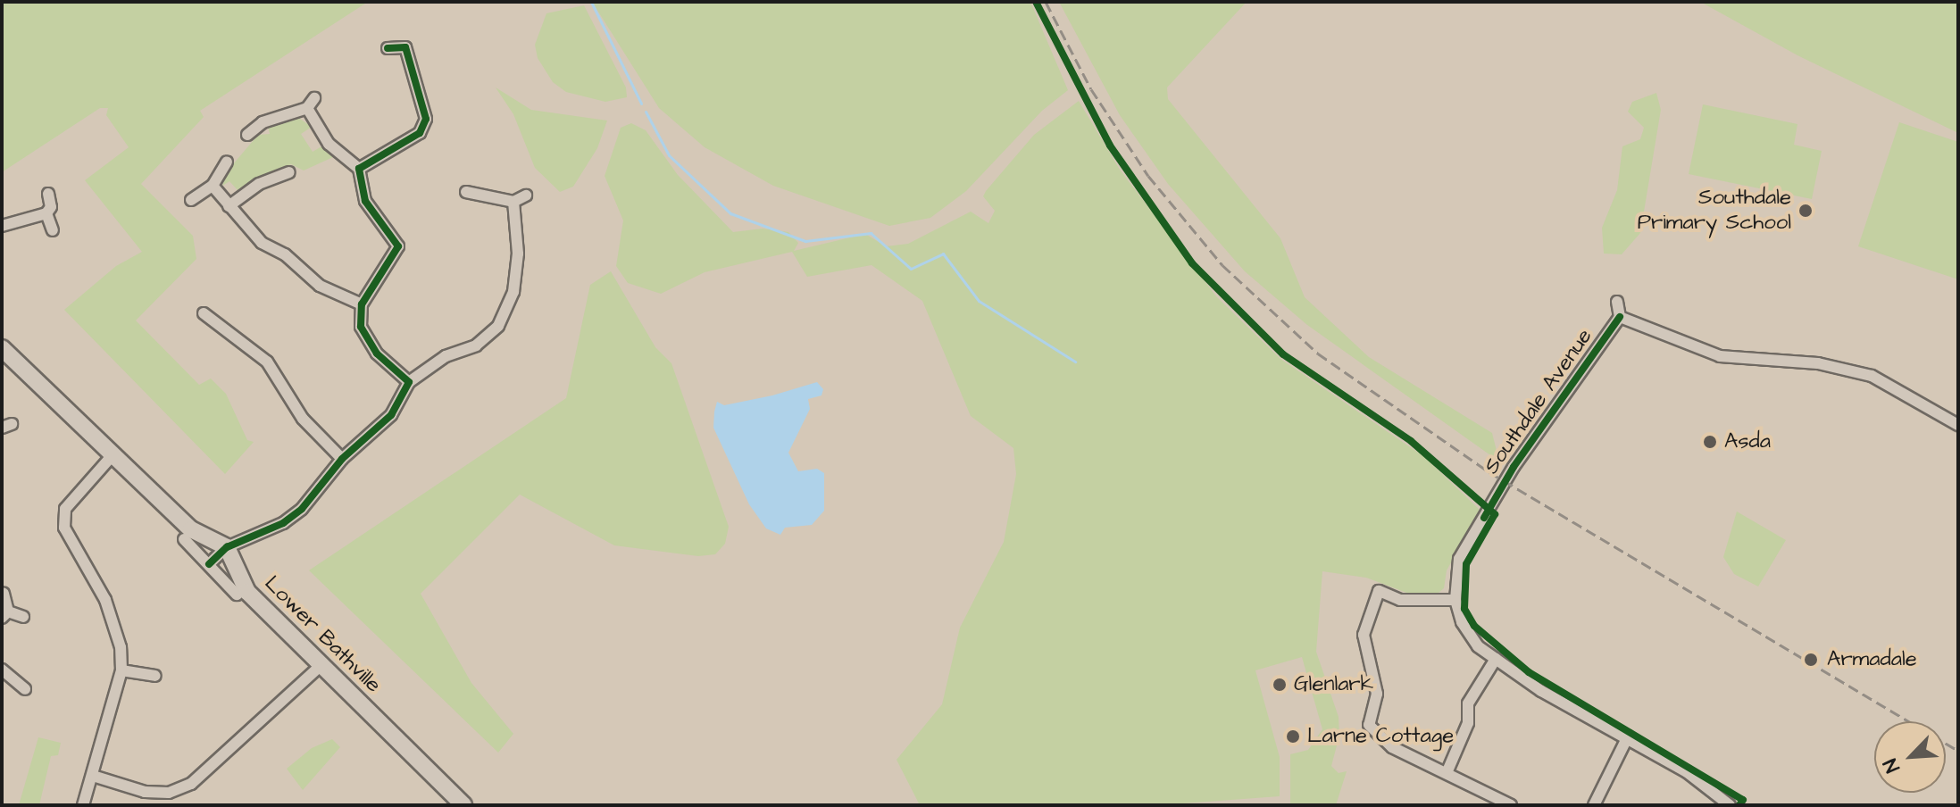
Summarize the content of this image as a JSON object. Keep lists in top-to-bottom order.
{
  "streets": {
    "main road": ["Lower Bathville"],
    "street": ["Southdale Avenue"]
  },
  "places": [
    "Southdale Primary School",
    "Asda",
    "Armadale",
    "Glenlark",
    "Larne Cottage"
  ],
  "north": "bottom left"
}
